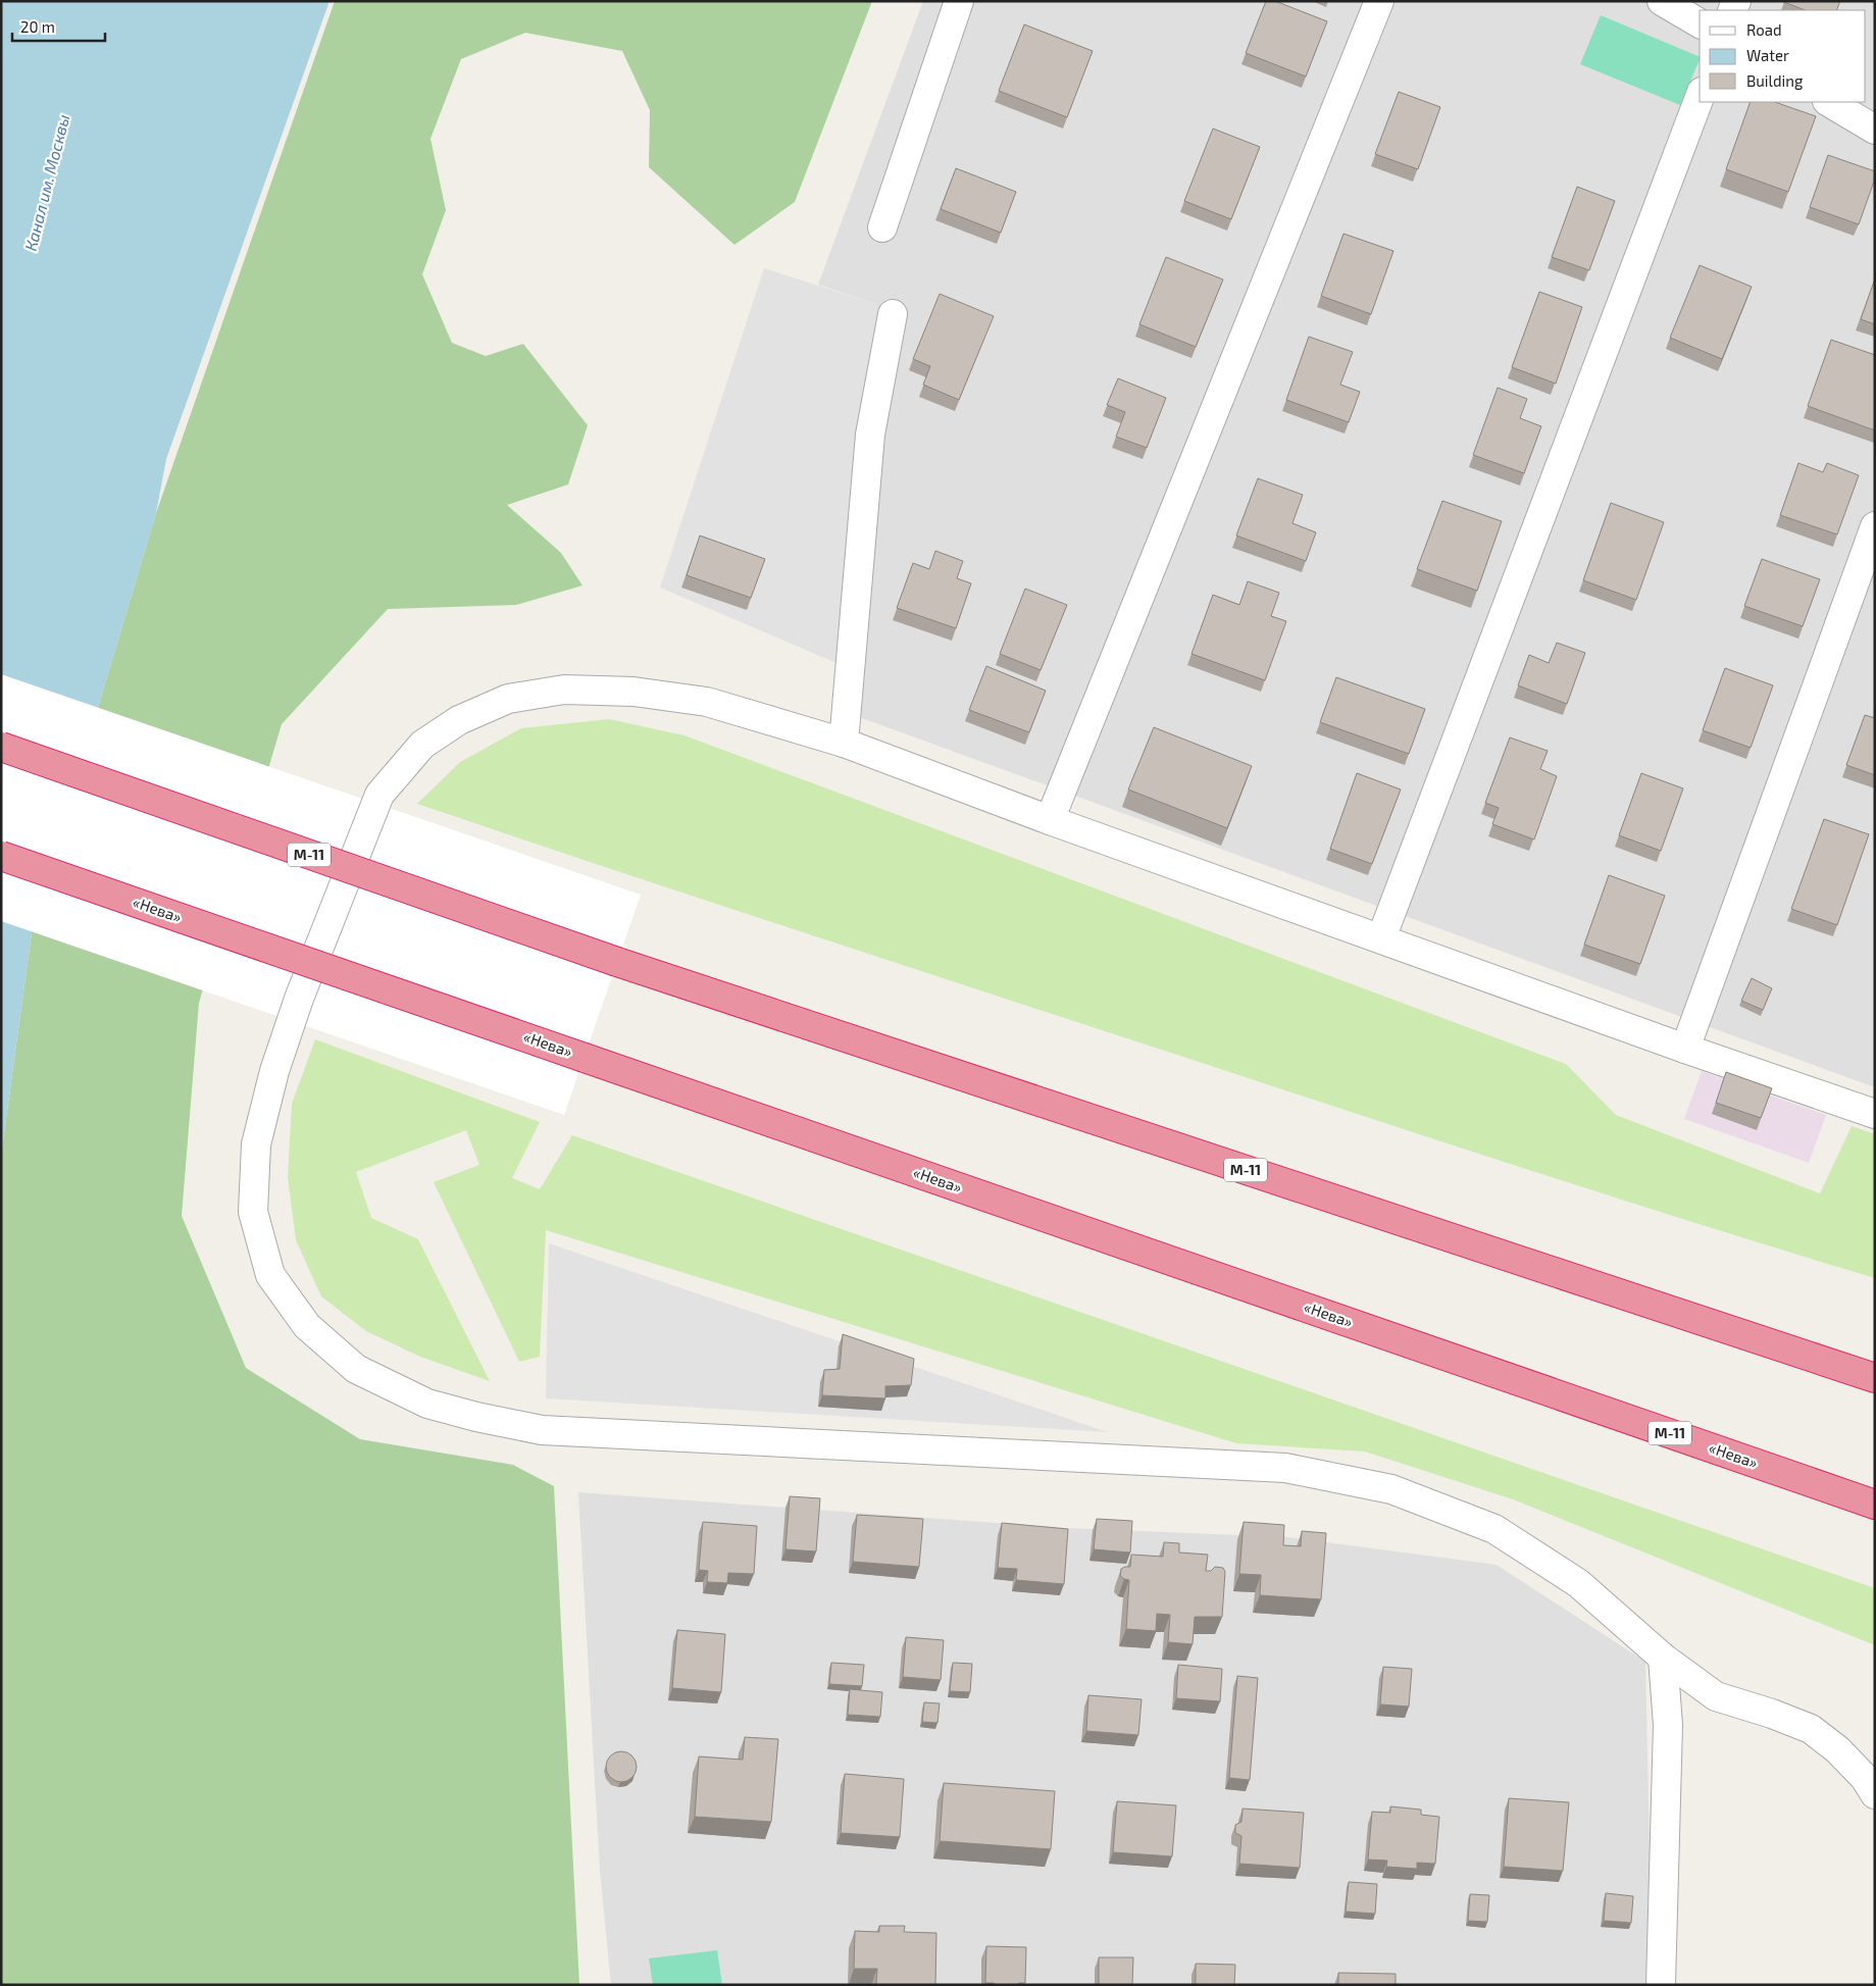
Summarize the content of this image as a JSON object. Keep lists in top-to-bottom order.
{
  "streets": {
    "highway": ["М-11", "«Нева»"]
  },
  "water": ["Канал им. Москвы"],
  "legend": ["Road", "Water", "Building"],
  "scale_bar": "20 m"
}
